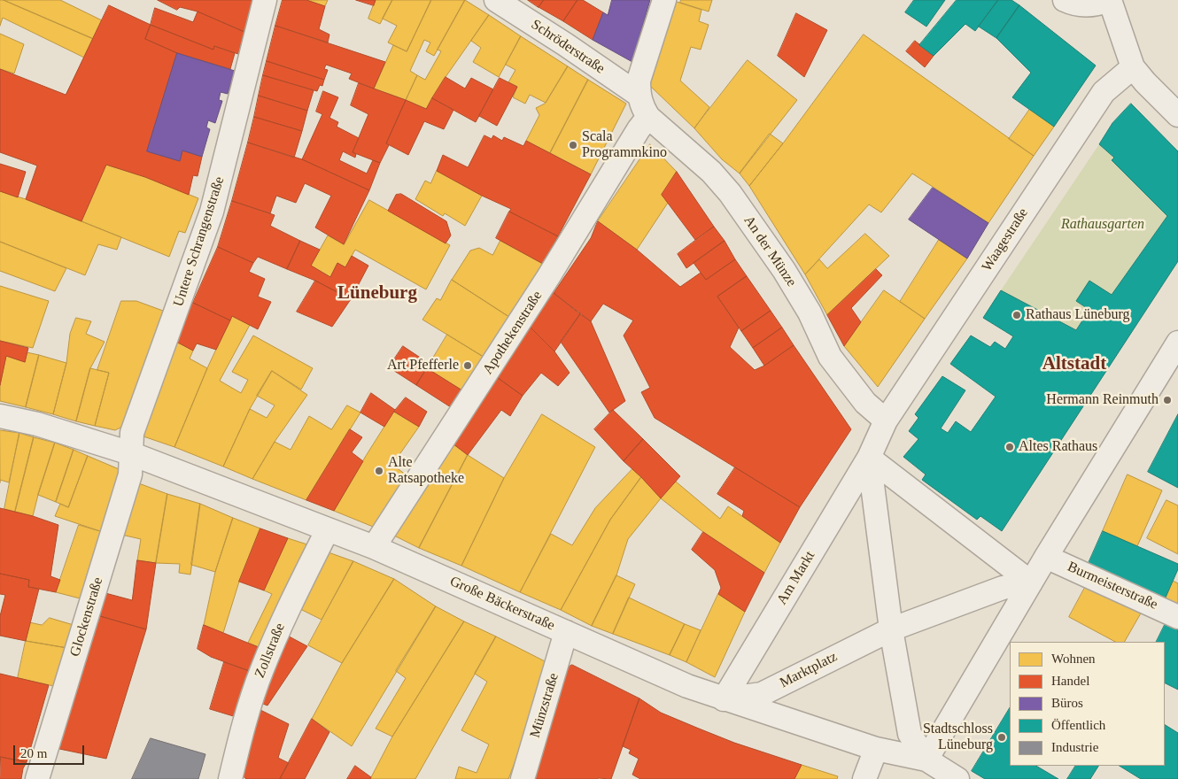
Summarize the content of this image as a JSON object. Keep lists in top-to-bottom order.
{
  "streets": {
    "street": [
      "Schröderstraße",
      "Waagestraße",
      "Untere Schrangenstraße",
      "An der Münze",
      "Apothekenstraße",
      "Am Markt",
      "Burmeisterstraße",
      "Große Bäckerstraße",
      "Glockenstraße",
      "Zollstraße",
      "Marktplatz",
      "Münzstraße"
    ]
  },
  "crossings": [
    ["Schröderstraße", "An der Münze"],
    ["Waagestraße", "An der Münze"],
    ["Waagestraße", "Am Markt"],
    ["Untere Schrangenstraße", "Große Bäckerstraße"],
    ["Untere Schrangenstraße", "Glockenstraße"],
    ["An der Münze", "Apothekenstraße"],
    ["An der Münze", "Am Markt"],
    ["Apothekenstraße", "Große Bäckerstraße"],
    ["Am Markt", "Große Bäckerstraße"],
    ["Am Markt", "Marktplatz"],
    ["Große Bäckerstraße", "Glockenstraße"],
    ["Große Bäckerstraße", "Zollstraße"],
    ["Große Bäckerstraße", "Marktplatz"],
    ["Große Bäckerstraße", "Münzstraße"]
  ],
  "districts": ["Lüneburg", "Altstadt"],
  "parks": ["Rathausgarten"],
  "places": [
    "Scala Programmkino",
    "Rathaus Lüneburg",
    "Art Pfefferle",
    "Hermann Reinmuth",
    "Altes Rathaus",
    "Alte Ratsapotheke",
    "Stadtschloss Lüneburg"
  ],
  "legend": [
    "Wohnen",
    "Handel",
    "Büros",
    "Öffentlich",
    "Industrie"
  ],
  "scale_bar": "20 m"
}
